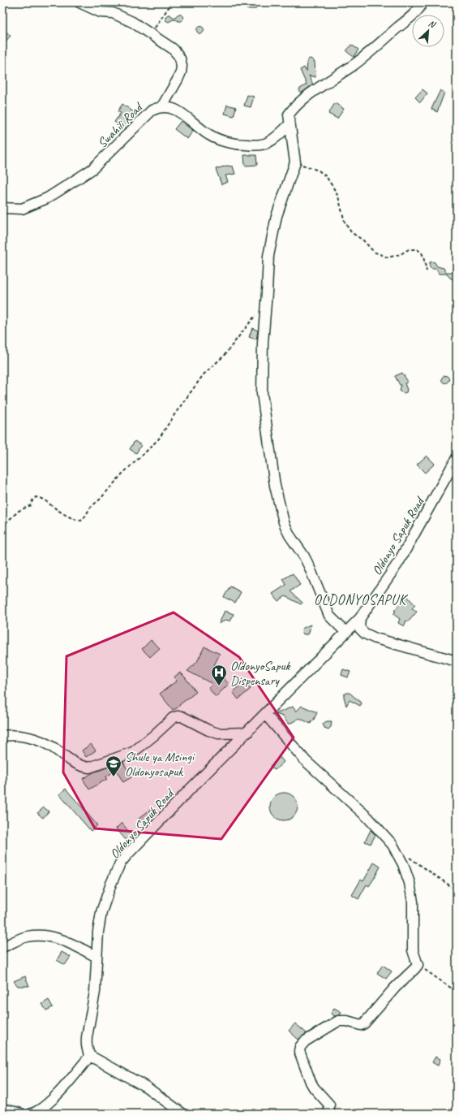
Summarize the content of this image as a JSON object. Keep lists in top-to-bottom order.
{
  "streets": {
    "street": ["Swahili Road", "Oldonyo Sapuk Road"]
  },
  "districts": ["OLDONYOSAPUK"],
  "places": {
    "hospital": ["OldonyoSapuk Dispensary"],
    "school or university": ["Shule ya Msingi Oldonyosapuk"]
  },
  "north": "top right"
}
